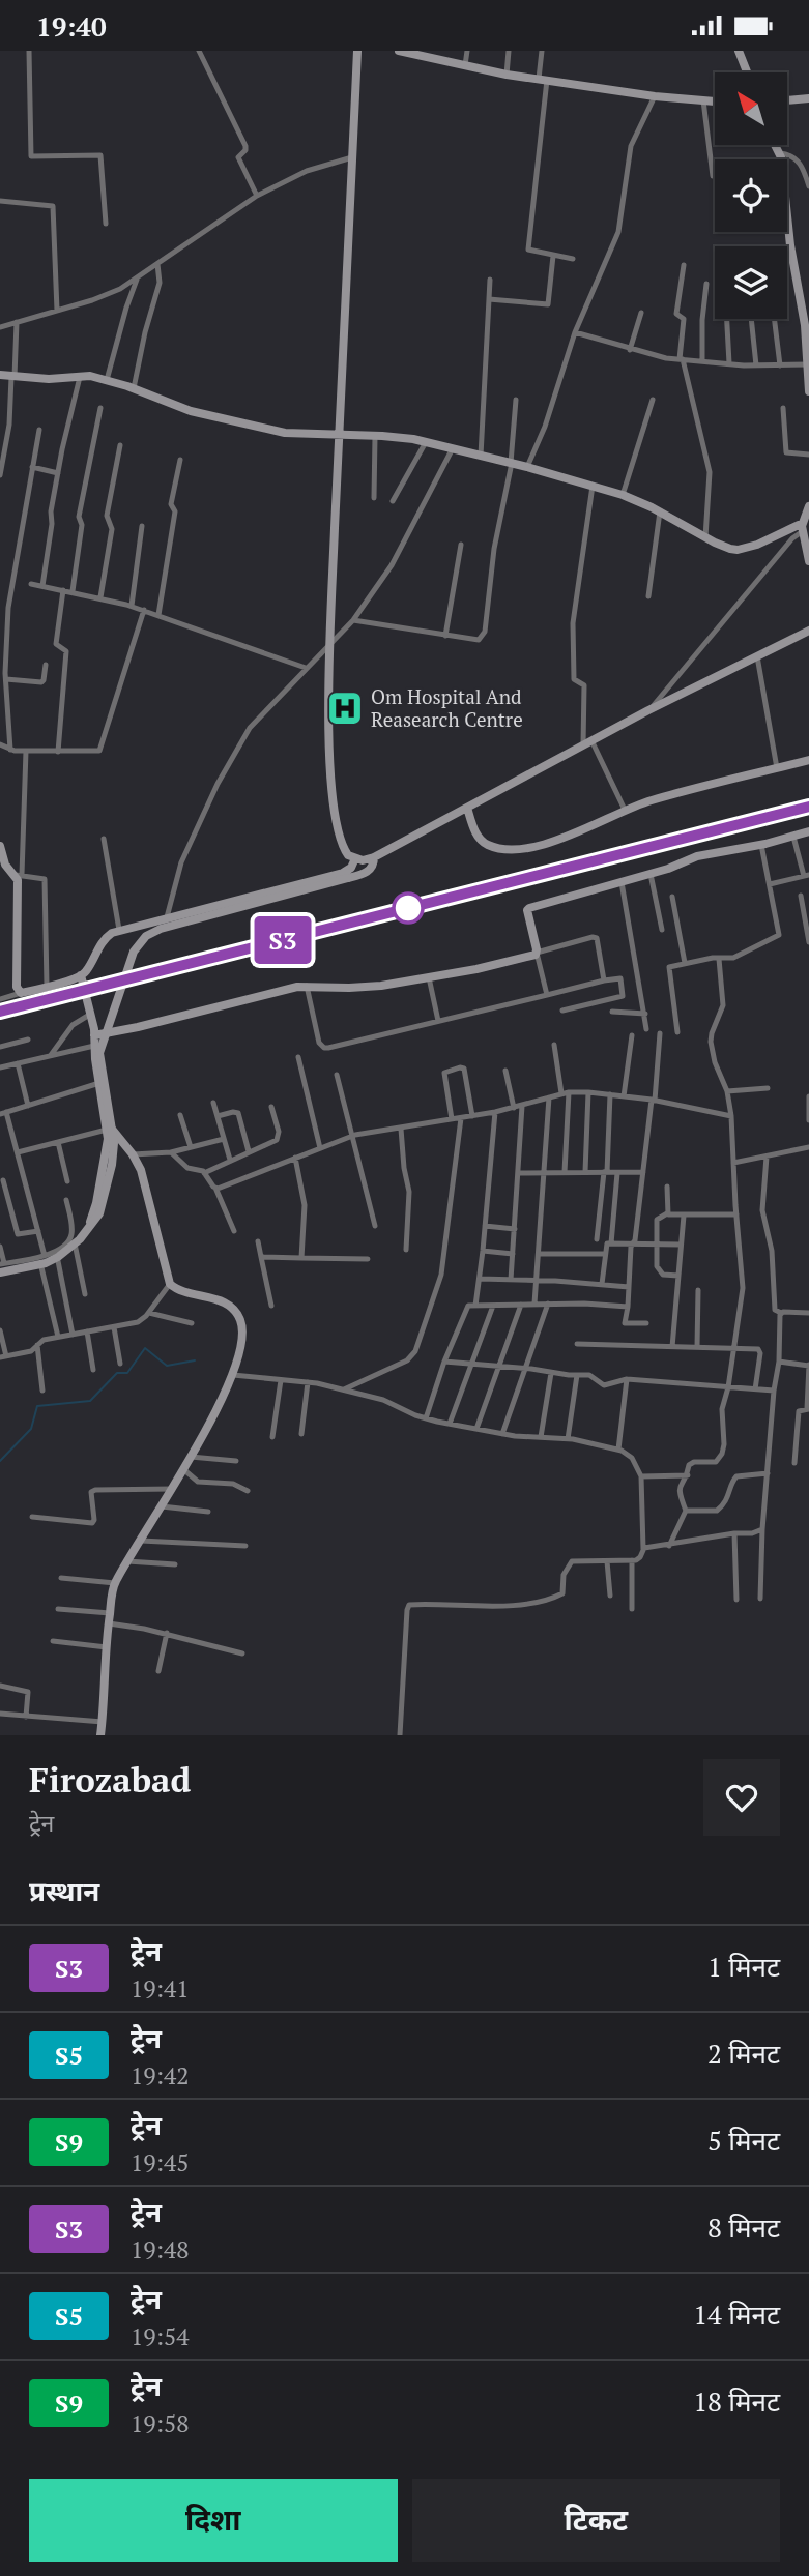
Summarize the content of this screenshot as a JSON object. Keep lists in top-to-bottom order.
{
  "places": {
    "hospital": ["Om Hospital And Reasearch Centre"]
  },
  "north": "top left",
  "page": {
    "status": "19:40",
    "on_map": "S3",
    "heading": [
      ["Firozabad", "ट्रेन"],
      "प्रस्थान"
    ],
    "list": [
      {
        "mark": "S3",
        "name": "ट्रेन",
        "note": "19:41",
        "value": "1 मिनट"
      },
      {
        "mark": "S5",
        "name": "ट्रेन",
        "note": "19:42",
        "value": "2 मिनट"
      },
      {
        "mark": "S9",
        "name": "ट्रेन",
        "note": "19:45",
        "value": "5 मिनट"
      },
      {
        "mark": "S3",
        "name": "ट्रेन",
        "note": "19:48",
        "value": "8 मिनट"
      },
      {
        "mark": "S5",
        "name": "ट्रेन",
        "note": "19:54",
        "value": "14 मिनट"
      },
      {
        "mark": "S9",
        "name": "ट्रेन",
        "note": "19:58",
        "value": "18 मिनट"
      }
    ],
    "buttons": ["दिशा", "टिकट"]
  }
}
